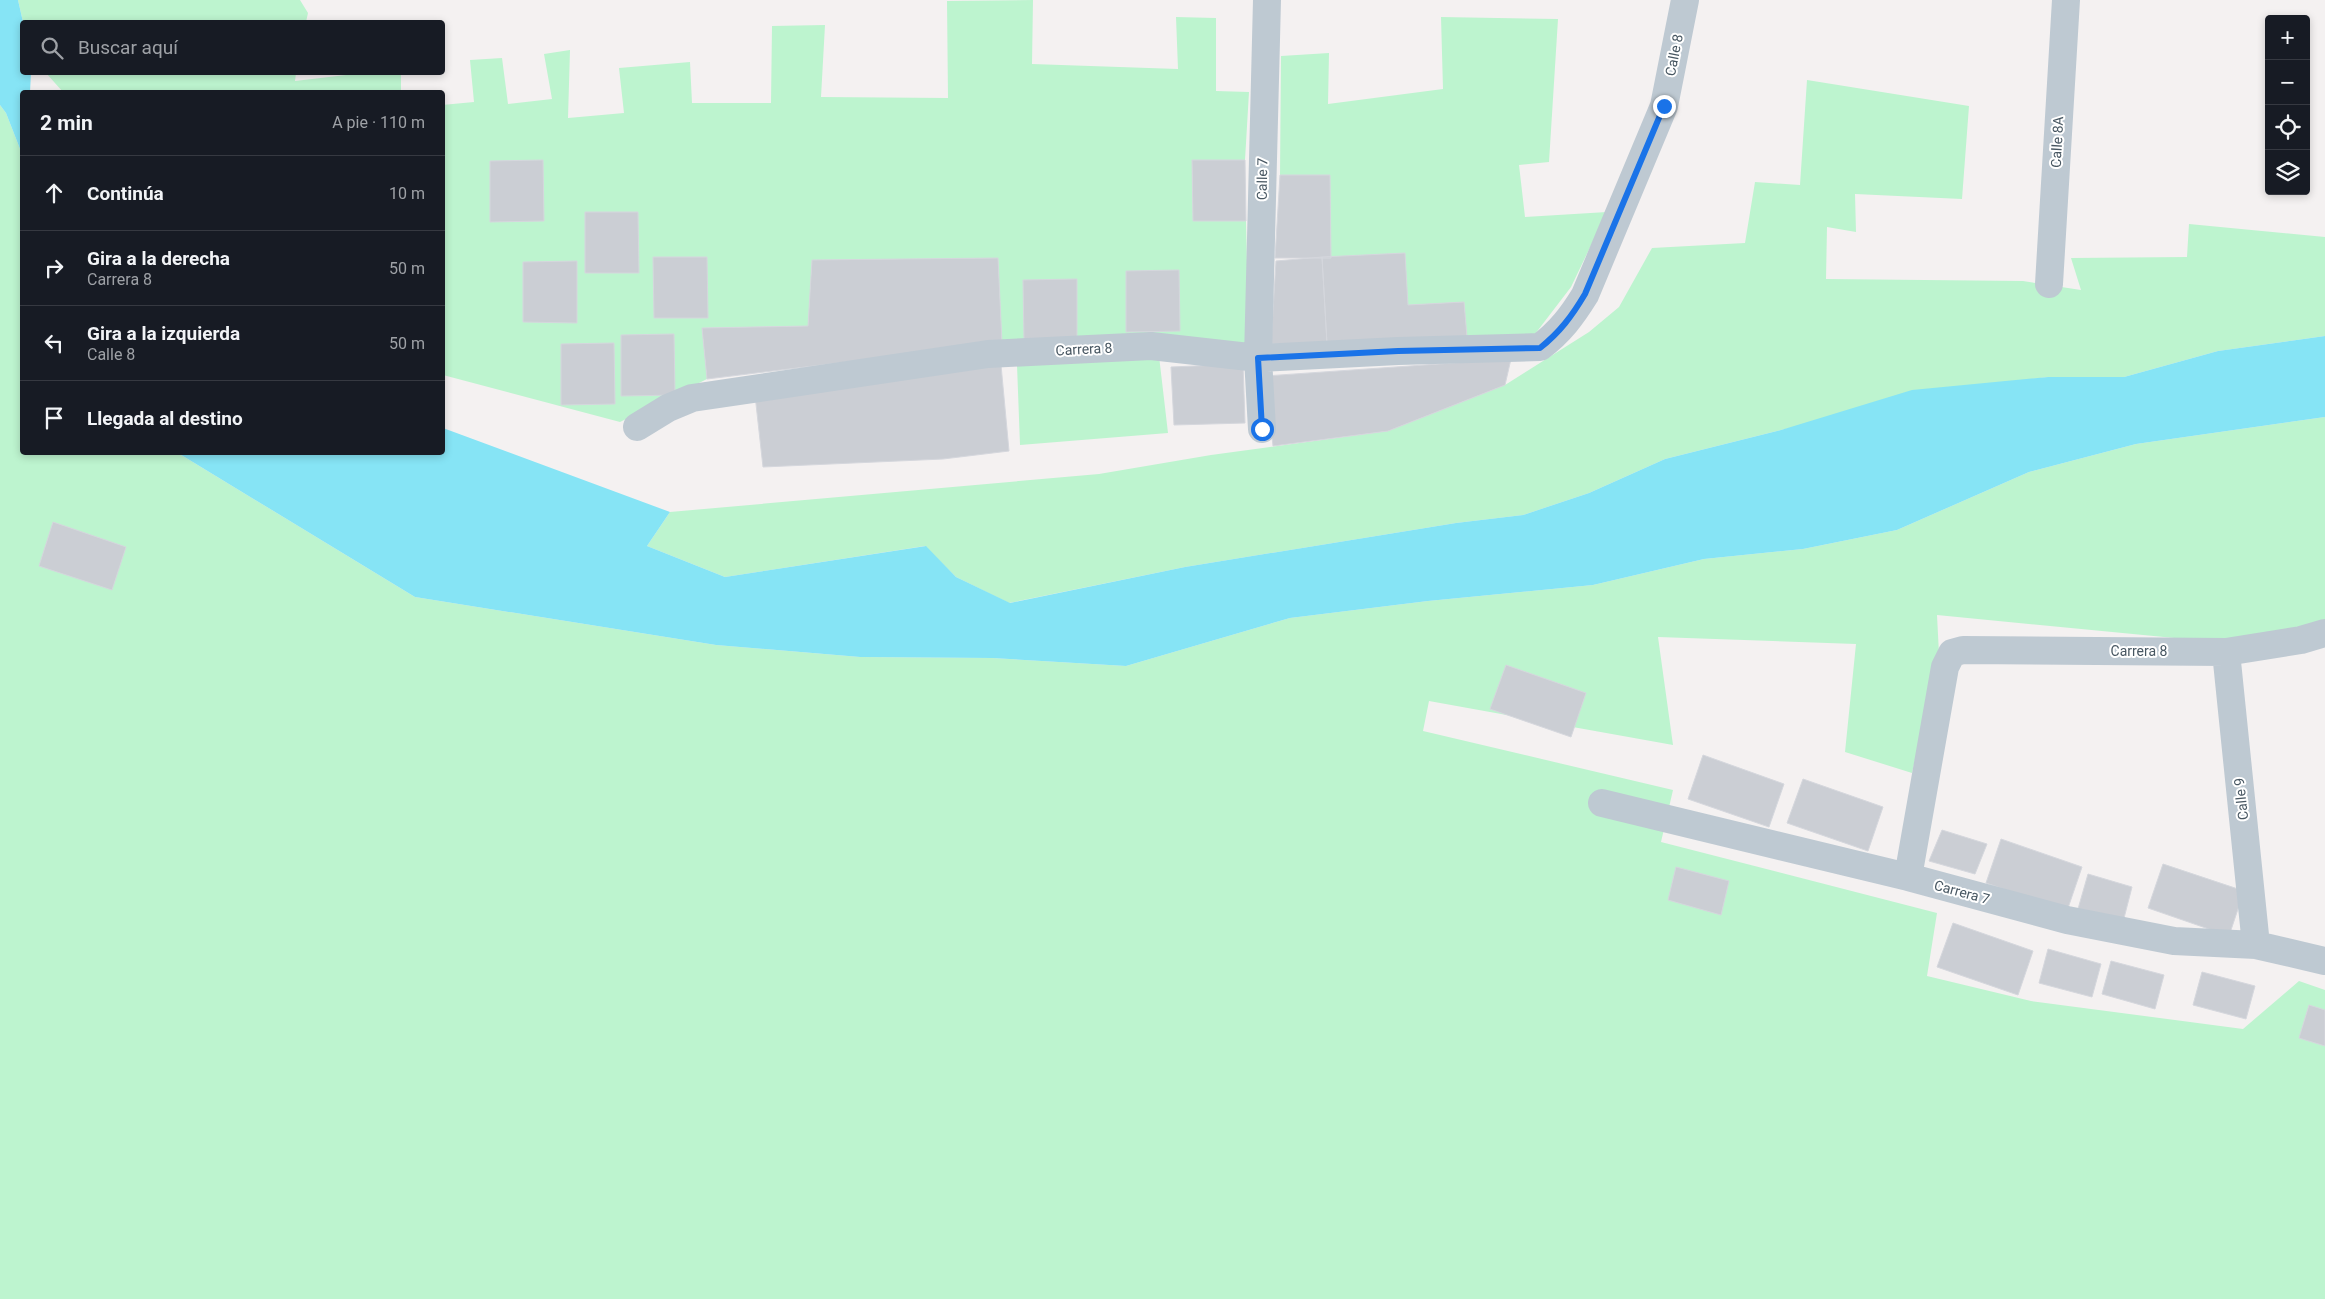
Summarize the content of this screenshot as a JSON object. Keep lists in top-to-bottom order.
{
  "streets": {
    "street": [
      "Calle 8",
      "Calle 8A",
      "Calle 7",
      "Carrera 8",
      "Calle 9",
      "Carrera 7"
    ]
  },
  "crossings": [
    ["Calle 8", "Carrera 8"],
    ["Calle 7", "Carrera 8"],
    ["Carrera 8", "Calle 9"],
    ["Carrera 8", "Carrera 7"],
    ["Calle 9", "Carrera 7"]
  ],
  "page": {
    "map_buttons": ["+", "−"],
    "search": "Buscar aquí",
    "heading": ["2 min", "A pie · 110 m"],
    "list": [
      ["Continúa", "10 m"],
      ["Gira a la derecha", "Carrera 8", "50 m"],
      ["Gira a la izquierda", "Calle 8", "50 m"],
      "Llegada al destino"
    ]
  }
}
